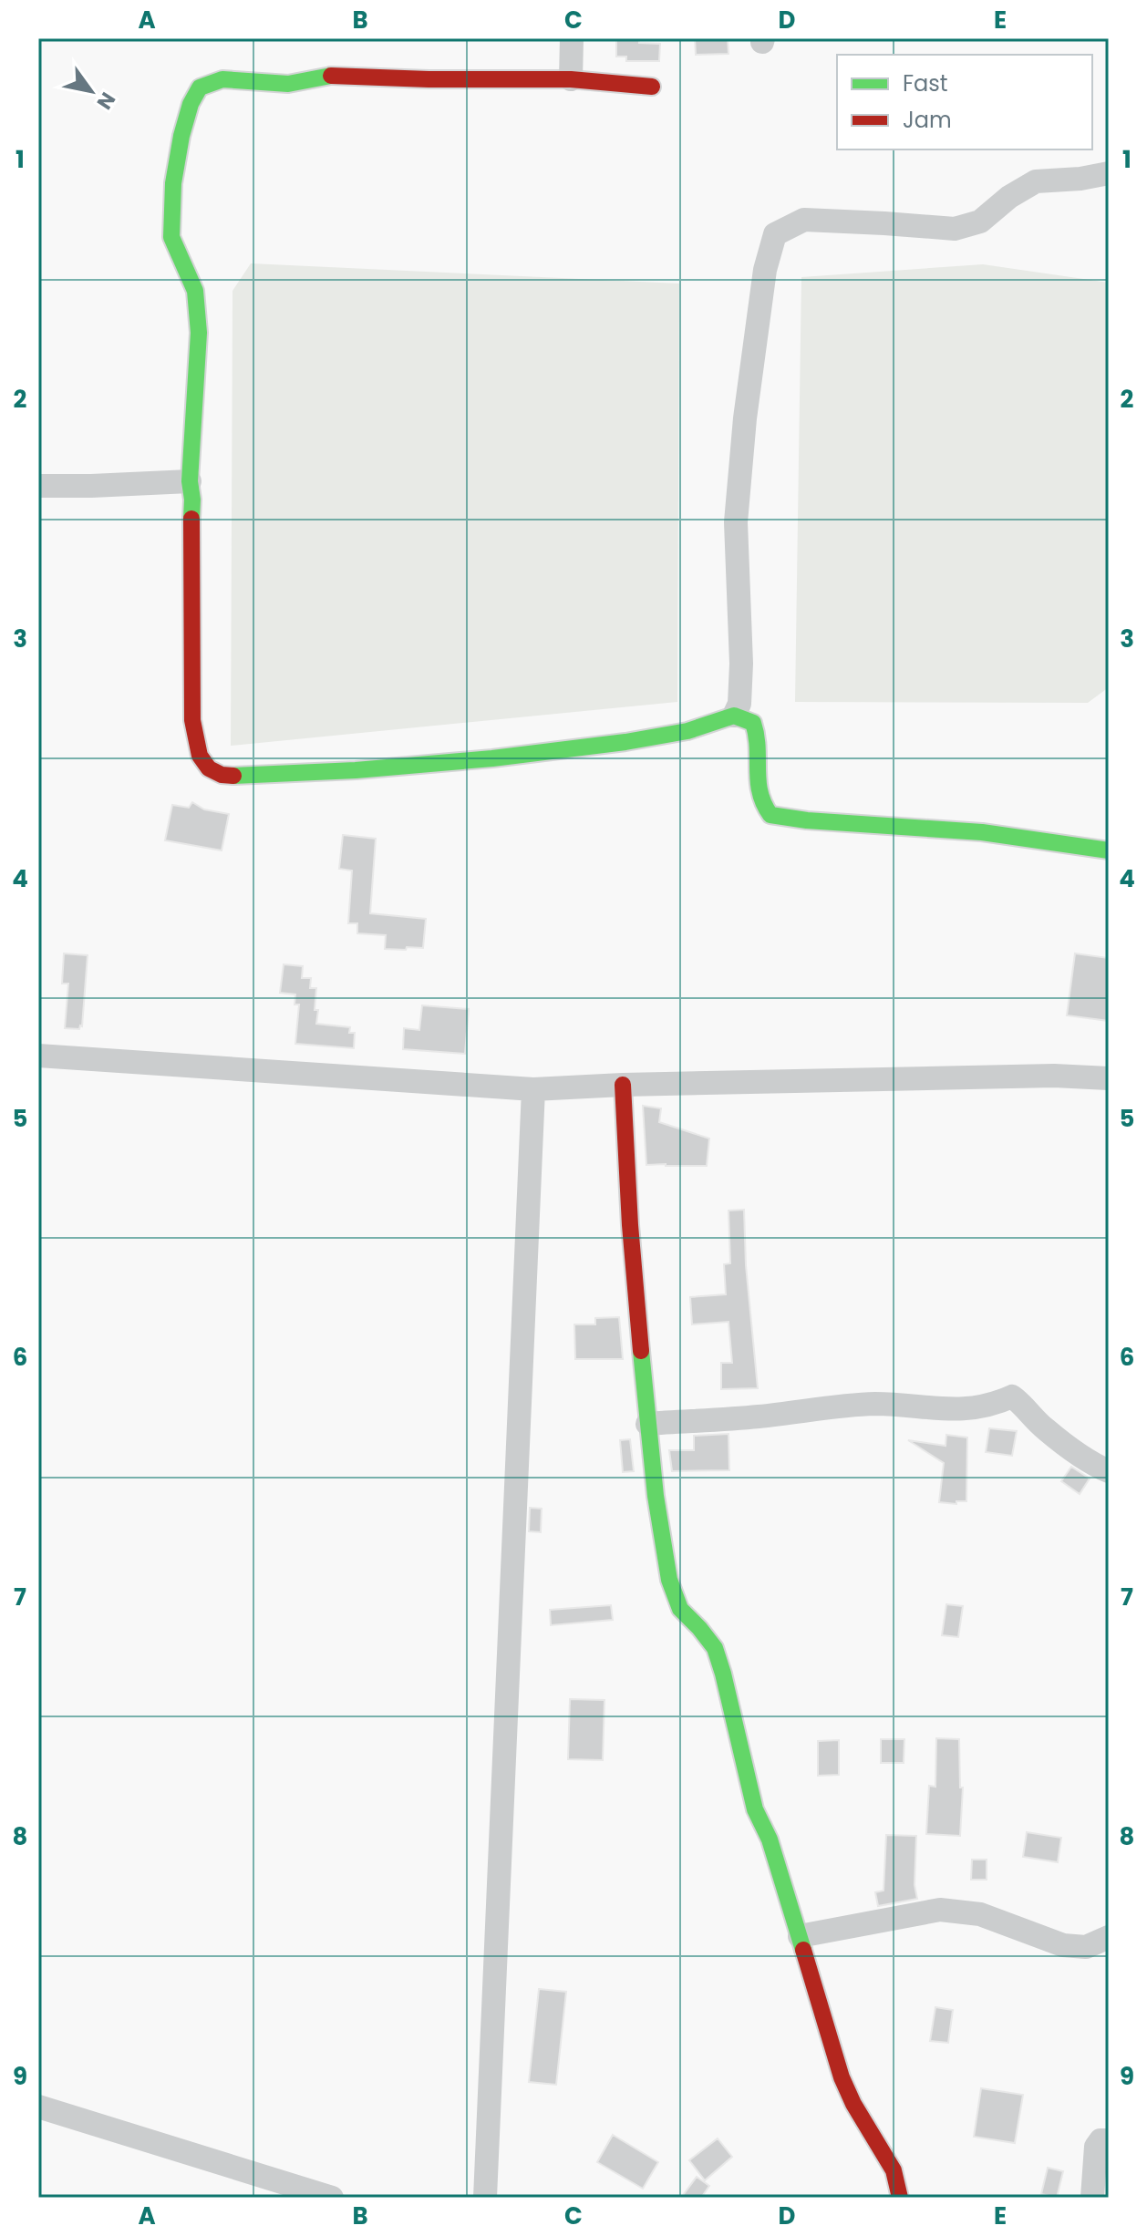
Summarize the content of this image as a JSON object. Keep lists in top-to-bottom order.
{
  "legend": ["Fast", "Jam"],
  "north": "bottom right",
  "grid": {
    "columns": [
      "A",
      "B",
      "C",
      "D",
      "E"
    ],
    "rows": [
      "1",
      "2",
      "3",
      "4",
      "5",
      "6",
      "7",
      "8",
      "9"
    ]
  }
}
